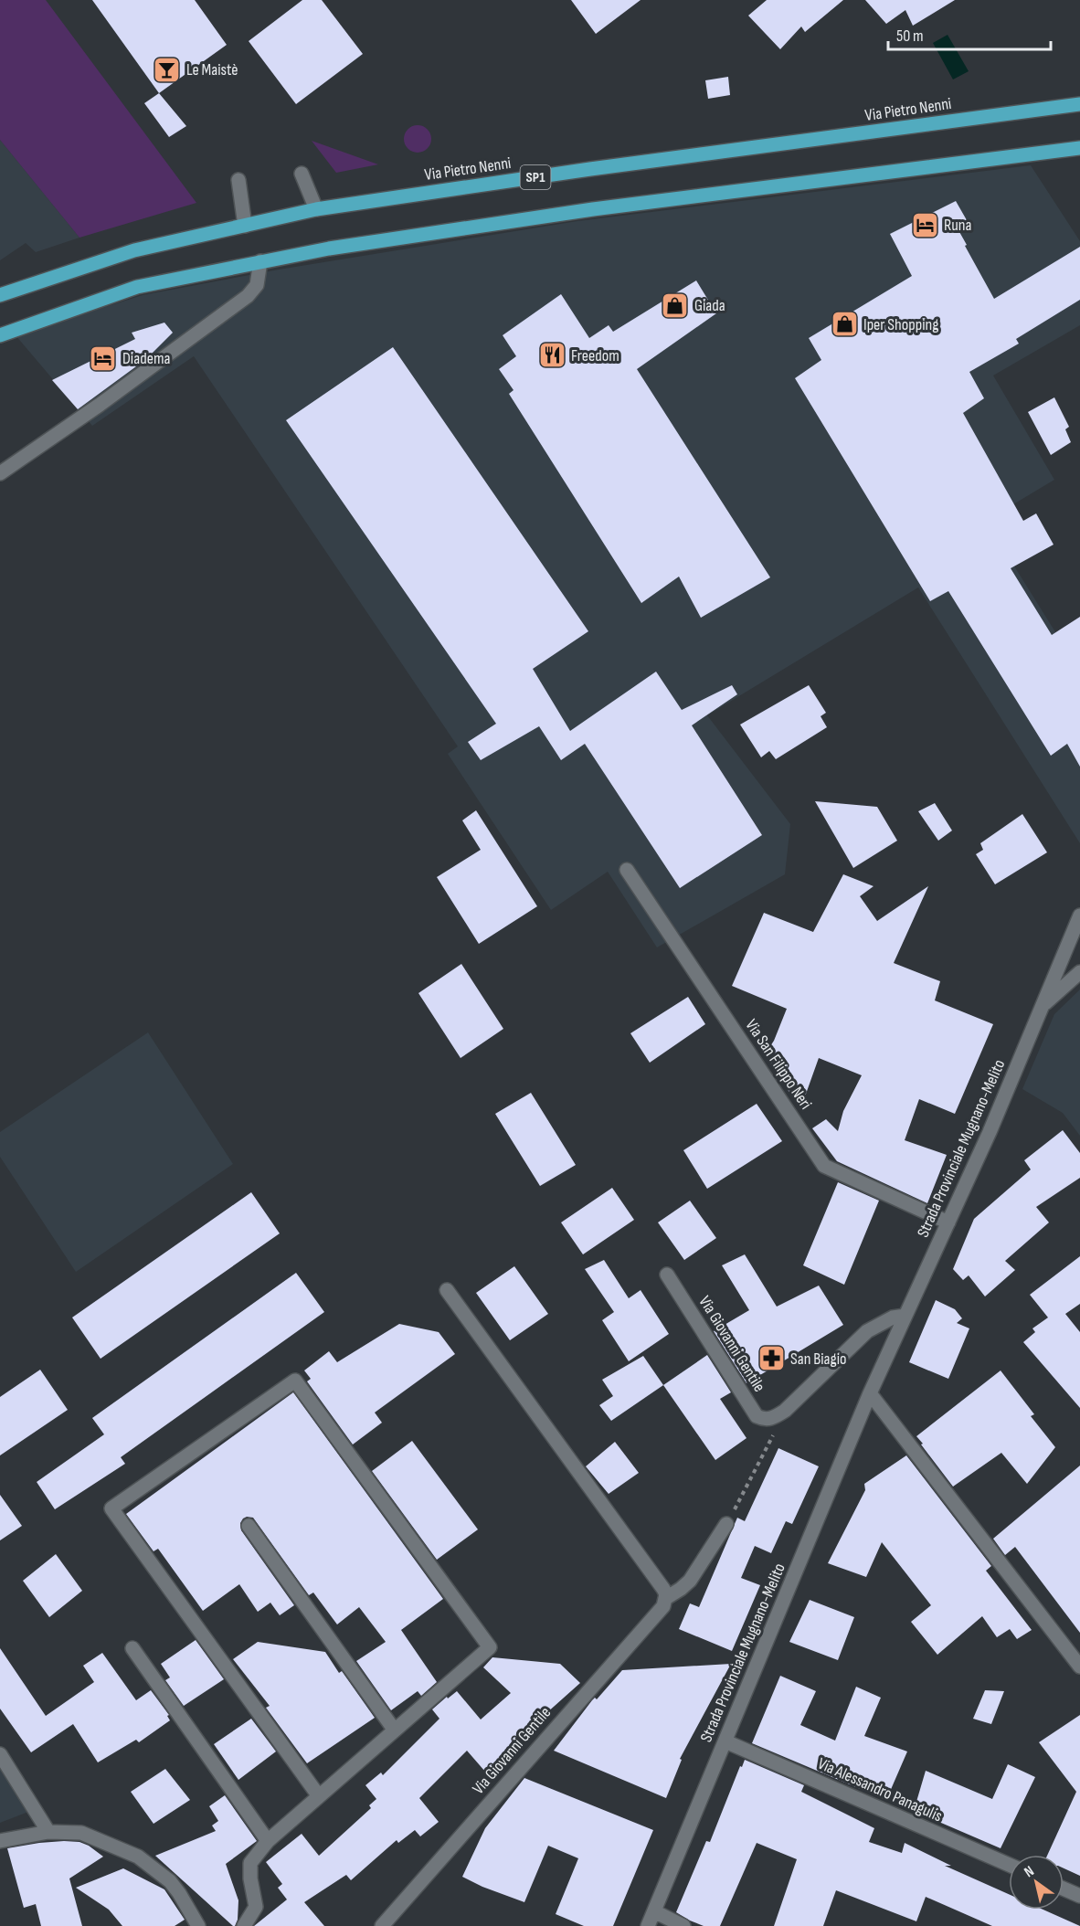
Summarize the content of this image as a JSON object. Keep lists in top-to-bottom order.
{
  "streets": {
    "main road": ["Via Pietro Nenni", "SP1"],
    "street": [
      "Via San Filippo Neri",
      "Strada Provinciale Mugnano-Melito",
      "Via Giovanni Gentile",
      "Via Alessandro Panagulis"
    ]
  },
  "crossings": [
    ["Via San Filippo Neri", "Strada Provinciale Mugnano-Melito"],
    ["Strada Provinciale Mugnano-Melito", "Via Alessandro Panagulis"]
  ],
  "places": {
    "bar": ["Le Maistè"],
    "hotel": ["Runa", "Diadema"],
    "shop": ["Giada", "Iper Shopping"],
    "restaurant": ["Freedom"],
    "pharmacy": ["San Biagio"]
  },
  "scale_bar": "50 m",
  "north": "top left"
}
